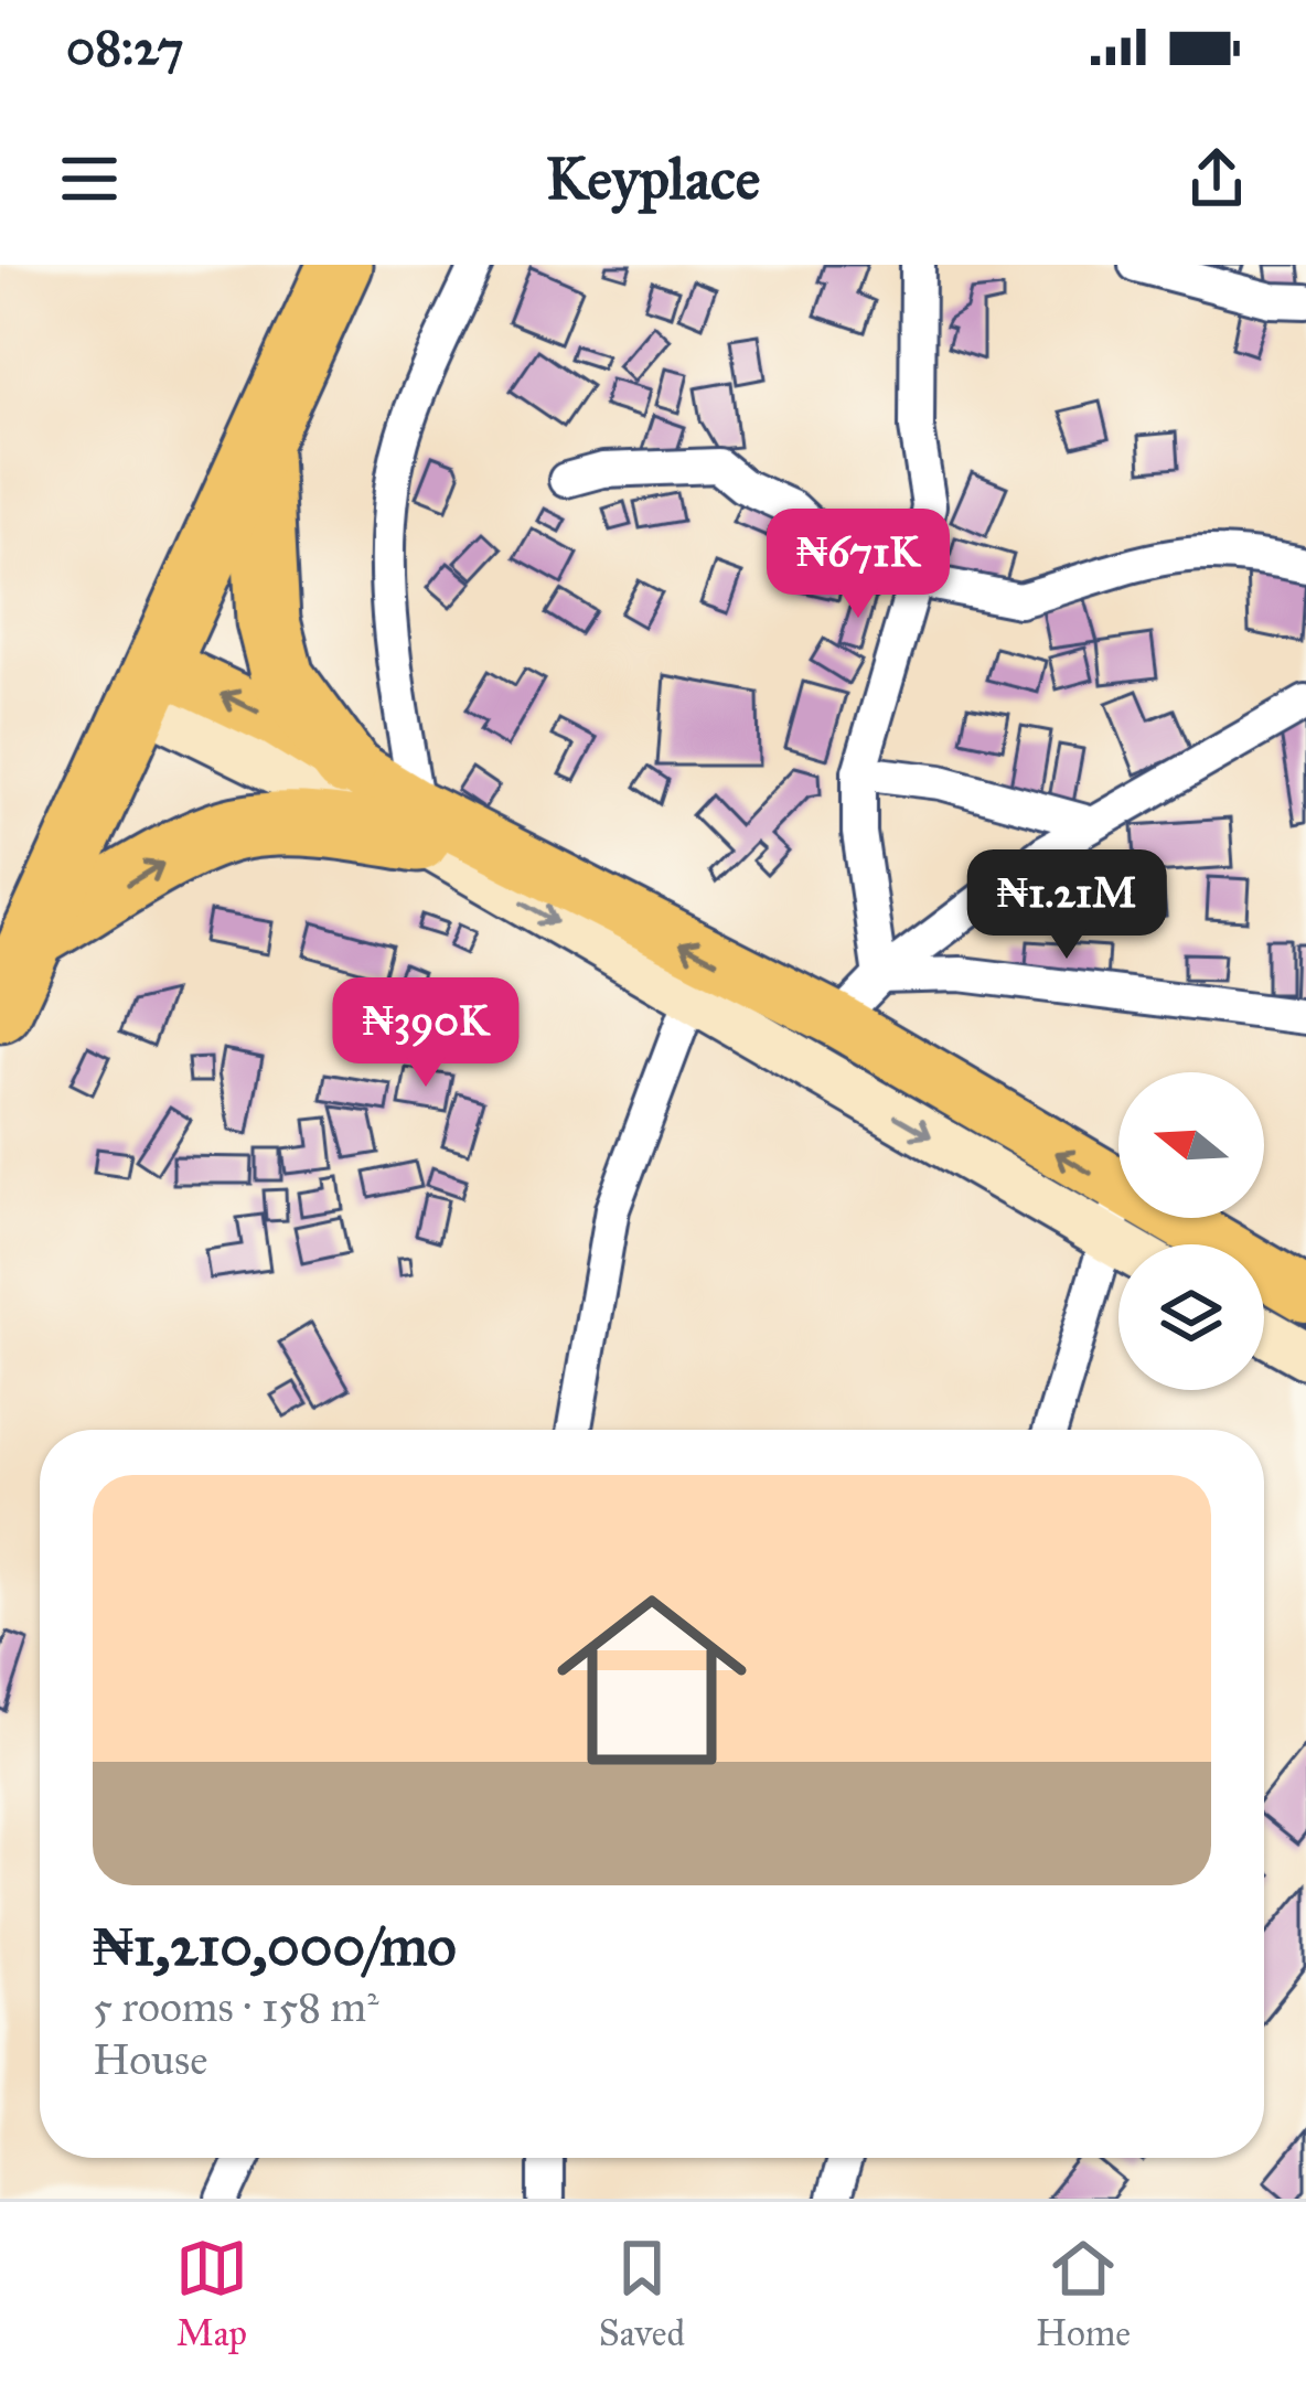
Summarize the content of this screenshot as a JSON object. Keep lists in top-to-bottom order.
{
  "north": "left",
  "page": {
    "status": "08:27",
    "header": "Keyplace",
    "price": ["₦671K", "₦1.21M", "₦390K"],
    "list": [
      {
        "name": "₦1,210,000/mo",
        "note": "5 rooms · 158 m² · House"
      }
    ],
    "tabs": ["Map", "Saved", "Home"]
  }
}
